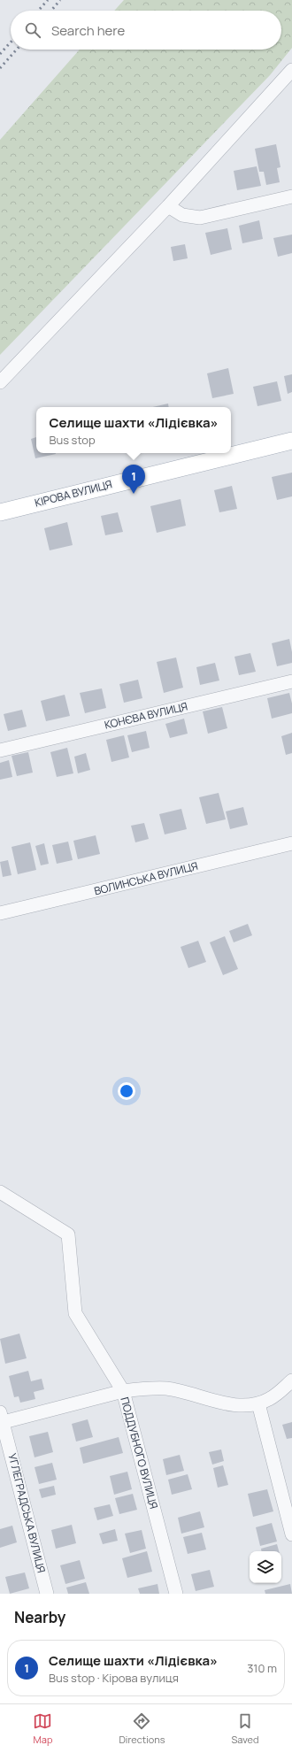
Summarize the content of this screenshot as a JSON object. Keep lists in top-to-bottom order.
{
  "streets": {
    "main road": ["КІРОВА ВУЛИЦЯ"],
    "street": [
      "КОНЄВА ВУЛИЦЯ",
      "ВОЛИНСЬКА ВУЛИЦЯ",
      "ПОДДУБНОГО ВУЛИЦЯ",
      "УГЛЕГРАДСЬКА ВУЛИЦЯ"
    ]
  },
  "page": {
    "search": "Search here",
    "popup": ["Селище шахти «Лідієвка»", "Bus stop"],
    "pins": "1",
    "heading": "Nearby",
    "list": [
      {
        "mark": "1",
        "name": "Селище шахти «Лідієвка»",
        "note": "Bus stop · Кірова вулиця",
        "value": "310 m"
      }
    ],
    "nav": ["Map", "Directions", "Saved"]
  }
}
